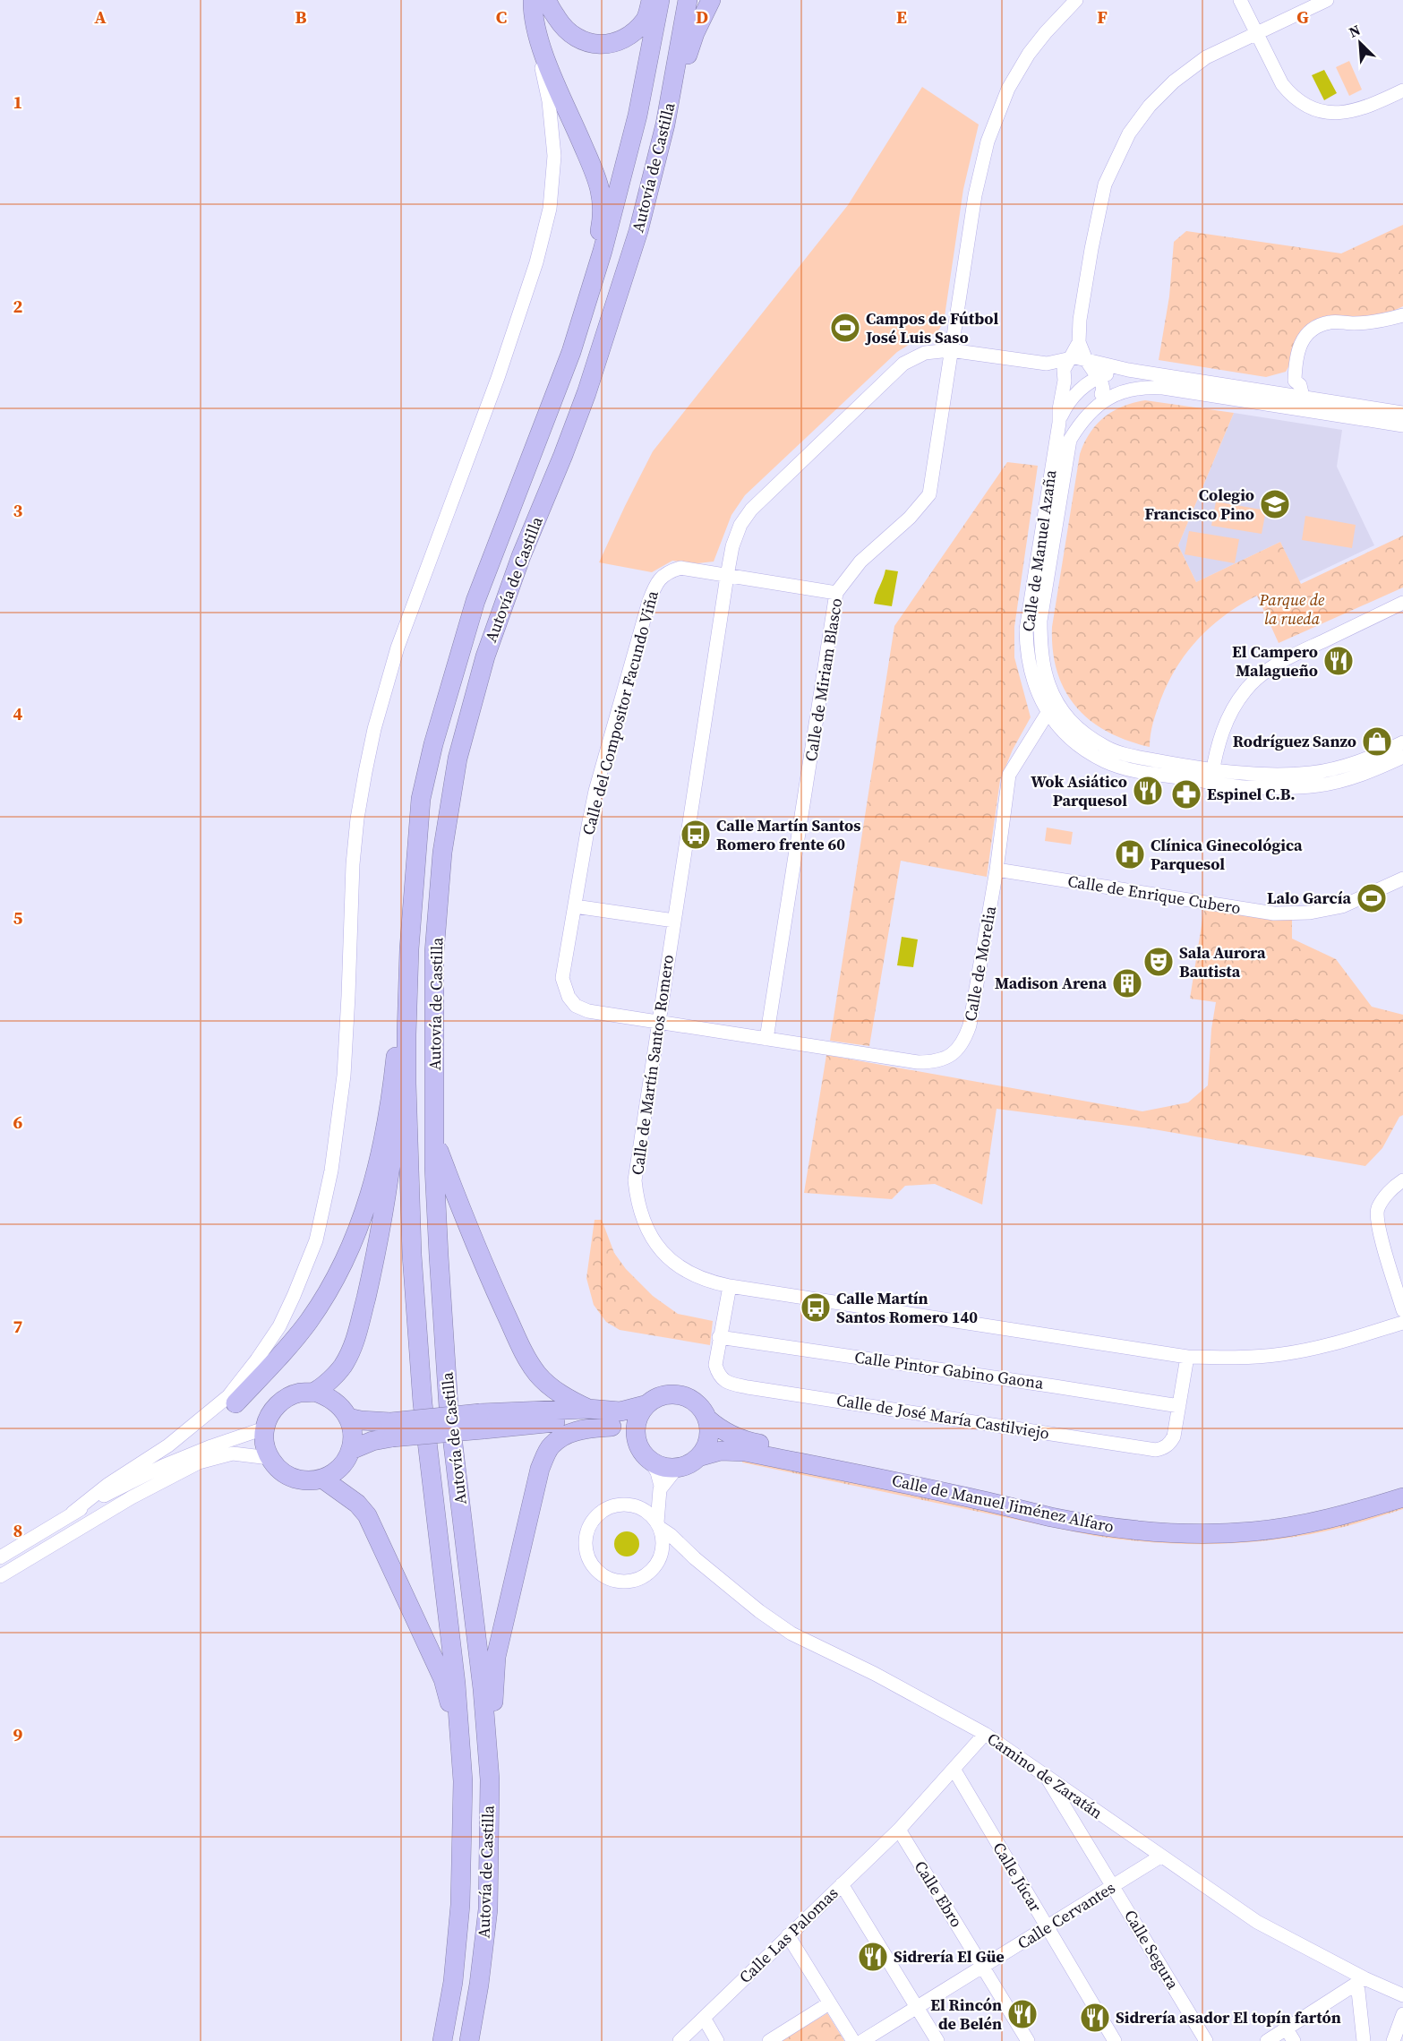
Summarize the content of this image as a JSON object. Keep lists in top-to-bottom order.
{
  "streets": {
    "highway": ["Autovía de Castilla", "Calle de Manuel Jiménez Alfaro"],
    "street": [
      "Calle de Manuel Azaña",
      "Calle de Miriam Blasco",
      "Calle del Compositor Facundo Viña",
      "Calle de Enrique Cubero",
      "Calle de Morelia",
      "Calle de Martín Santos Romero",
      "Calle Pintor Gabino Gaona",
      "Calle de José María Castilviejo",
      "Camino de Zaratán",
      "Calle Júcar",
      "Calle Ebro",
      "Calle Cervantes",
      "Calle Las Palomas",
      "Calle Segura"
    ]
  },
  "crossings": [
    ["Calle de Manuel Azaña", "Calle de Morelia"],
    ["Calle de Miriam Blasco", "Calle del Compositor Facundo Viña"],
    ["Calle de Miriam Blasco", "Calle de Morelia"],
    ["Calle de Miriam Blasco", "Calle de Martín Santos Romero"],
    ["Calle del Compositor Facundo Viña", "Calle de Morelia"],
    ["Calle del Compositor Facundo Viña", "Calle de Martín Santos Romero"],
    ["Calle de Enrique Cubero", "Calle de Morelia"],
    ["Calle de Morelia", "Calle de Martín Santos Romero"],
    ["Calle de Martín Santos Romero", "Calle de José María Castilviejo"],
    ["Calle Pintor Gabino Gaona", "Calle de José María Castilviejo"],
    ["Camino de Zaratán", "Calle Cervantes"],
    ["Camino de Zaratán", "Calle Las Palomas"],
    ["Camino de Zaratán", "Calle Segura"],
    ["Calle Júcar", "Calle Cervantes"],
    ["Calle Júcar", "Calle Las Palomas"],
    ["Calle Ebro", "Calle Cervantes"],
    ["Calle Ebro", "Calle Las Palomas"],
    ["Calle Cervantes", "Calle Segura"]
  ],
  "parks": ["Parque de la rueda"],
  "places": {
    "sports": ["Campos de Fútbol José Luis Saso", "Lalo García"],
    "school or university": ["Colegio Francisco Pino"],
    "restaurant": [
      "El Campero Malagueño",
      "Wok Asiático Parquesol",
      "Sidrería El Güe",
      "El Rincón de Belén",
      "Sidrería asador El topín fartón"
    ],
    "shop": ["Rodríguez Sanzo"],
    "pharmacy": ["Espinel C.B."],
    "bus stop": ["Calle Martín Santos Romero frente 60", "Calle Martín Santos Romero 140"],
    "hospital": ["Clínica Ginecológica Parquesol"],
    "theatre": ["Sala Aurora Bautista"],
    "building": ["Madison Arena"]
  },
  "north": "top left",
  "grid": {
    "columns": [
      "A",
      "B",
      "C",
      "D",
      "E",
      "F",
      "G"
    ],
    "rows": [
      "1",
      "2",
      "3",
      "4",
      "5",
      "6",
      "7",
      "8",
      "9"
    ]
  }
}
